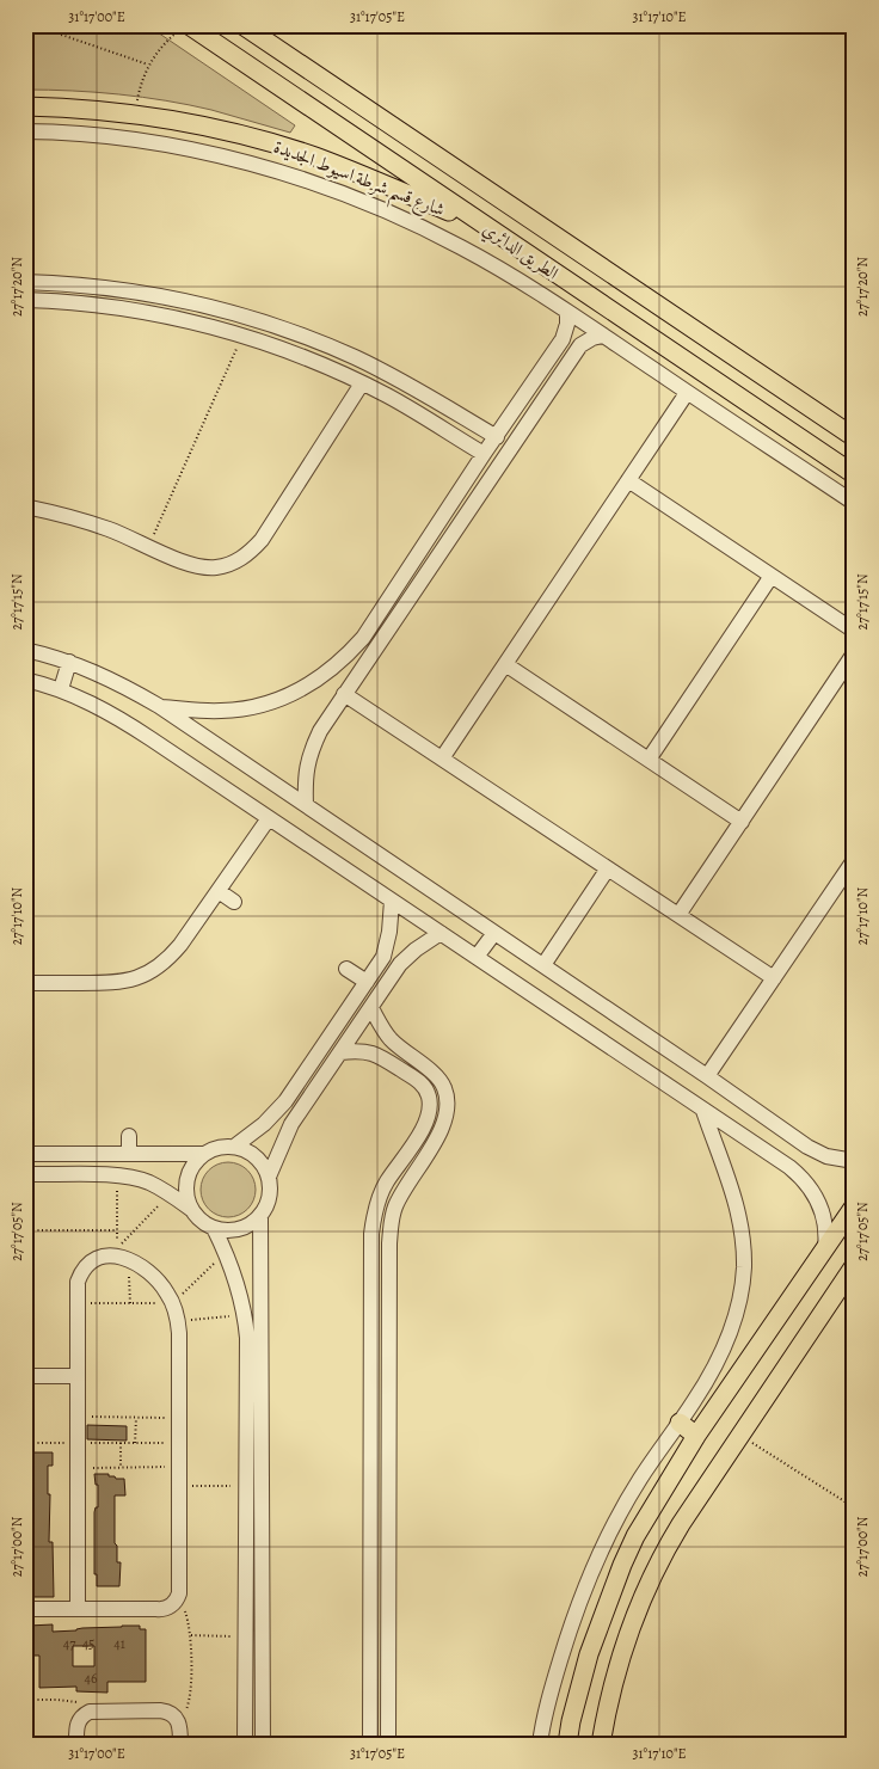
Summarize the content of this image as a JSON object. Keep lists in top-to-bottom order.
{
  "streets": {
    "main road": ["شارع قسم شرطة اسيوط الجديدة", "الطريق الدائري"]
  },
  "crossings": [
    ["شارع قسم شرطة اسيوط الجديدة", "الطريق الدائري"]
  ],
  "house_numbers": [
    "47",
    "45",
    "41",
    "46"
  ],
  "coordinates": [
    "31°17'00\"E",
    "31°17'05\"E",
    "31°17'10\"E",
    "27°17'20\"N",
    "27°17'15\"N",
    "27°17'10\"N",
    "27°17'05\"N",
    "27°17'00\"N"
  ]
}
